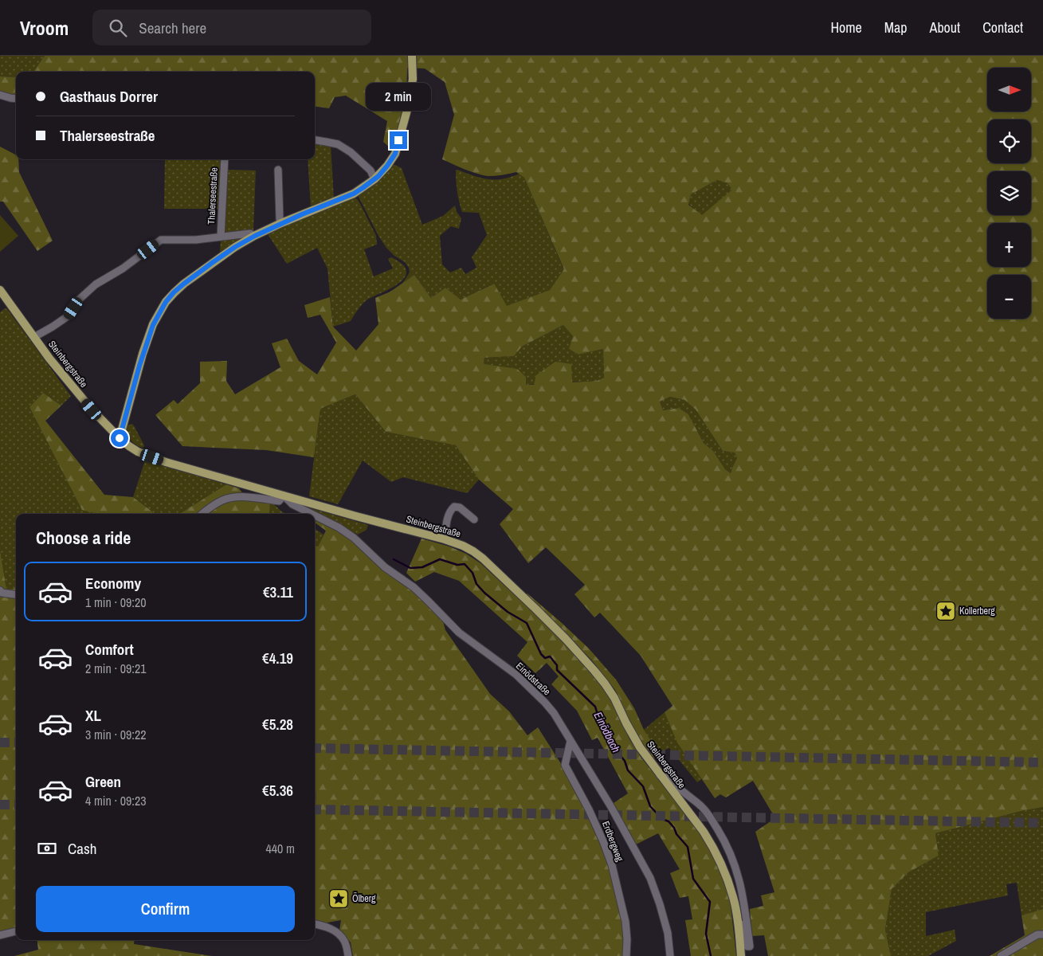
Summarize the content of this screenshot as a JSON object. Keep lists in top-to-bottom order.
{
  "streets": {
    "main road": ["Thalerseestraße", "Steinbergstraße"],
    "street": ["Einödstraße", "Erdbergweg"]
  },
  "crossings": [
    ["Thalerseestraße", "Steinbergstraße"],
    ["Steinbergstraße", "Einödstraße"],
    ["Einödstraße", "Erdbergweg"]
  ],
  "water": ["Einödbach"],
  "places": {
    "place": ["Kollerberg", "Ölberg"]
  },
  "north": "right",
  "page": {
    "header": "Vroom",
    "search": "Search here",
    "nav": [
      "Home",
      "Map",
      "About",
      "Contact"
    ],
    "map_buttons": ["+", "−"],
    "banner": ["Gasthaus Dorrer", "Thalerseestraße"],
    "bubble": "2 min",
    "heading": "Choose a ride",
    "list": [
      {
        "name": "Economy",
        "note": "1 min · 09:20",
        "value": "€3.11"
      },
      {
        "name": "Comfort",
        "note": "2 min · 09:21",
        "value": "€4.19"
      },
      {
        "name": "XL",
        "note": "3 min · 09:22",
        "value": "€5.28"
      },
      {
        "name": "Green",
        "note": "4 min · 09:23",
        "value": "€5.36"
      }
    ],
    "pay": ["Cash", "440 m"],
    "buttons": "Confirm"
  }
}
